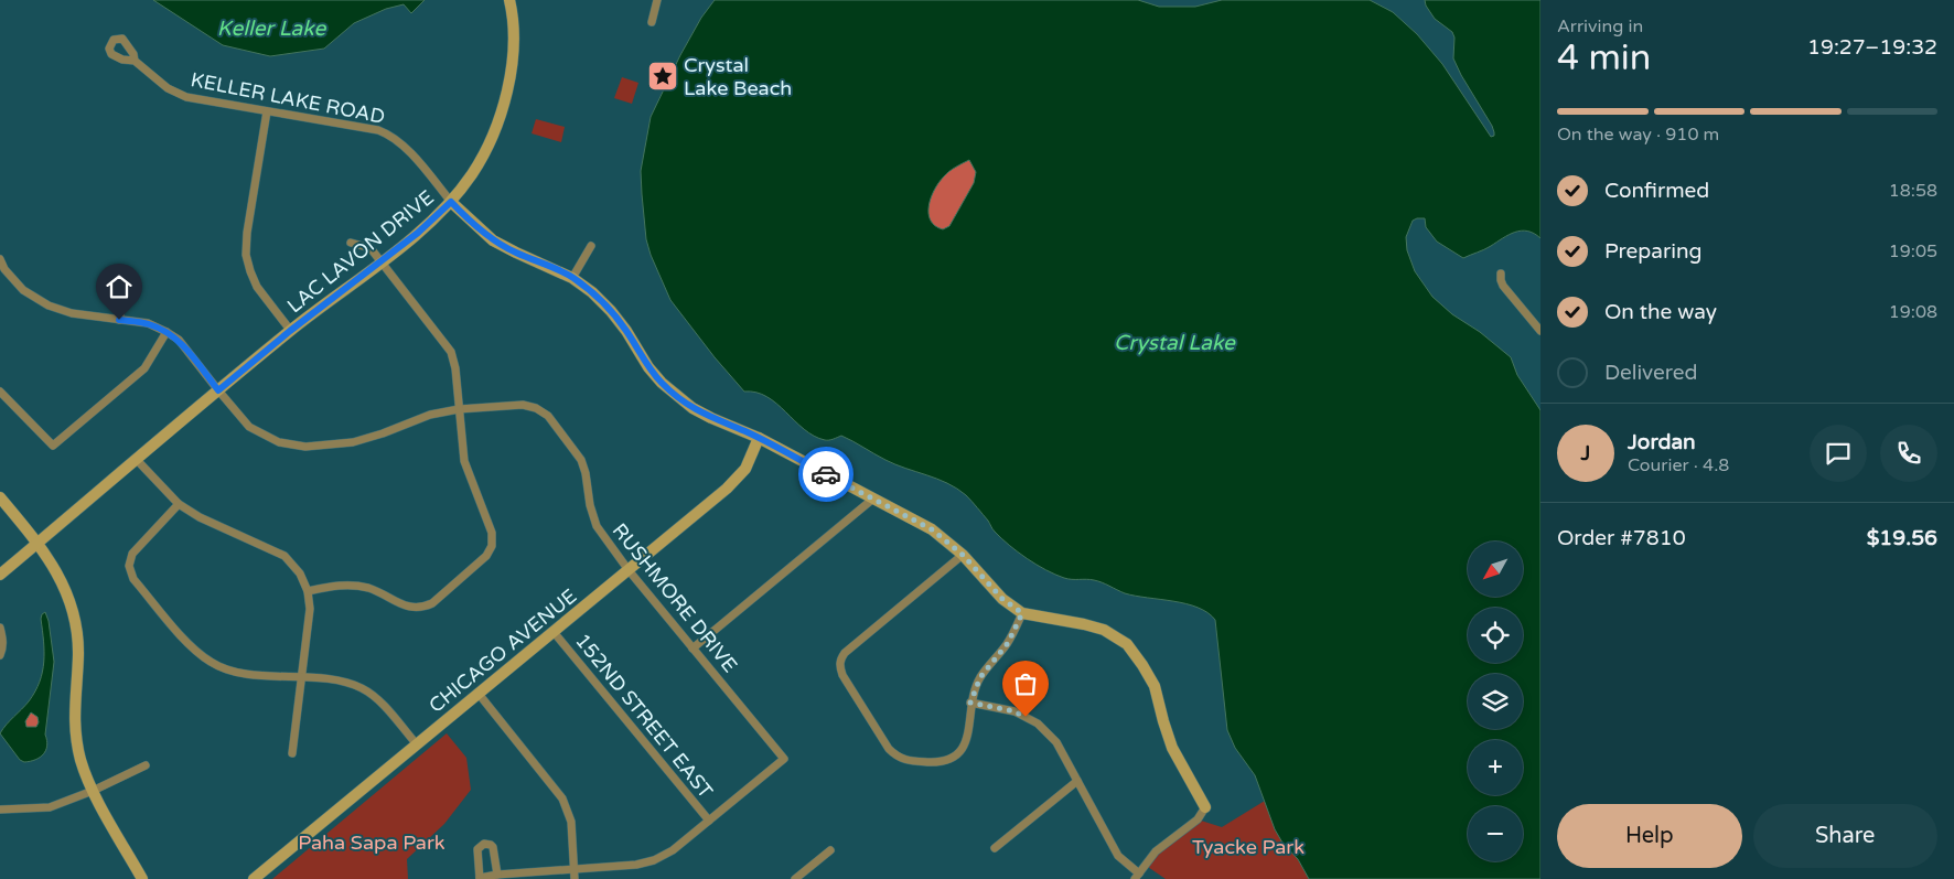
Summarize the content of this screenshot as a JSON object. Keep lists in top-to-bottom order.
{
  "streets": {
    "street": [
      "KELLER LAKE ROAD",
      "LAC LAVON DRIVE",
      "RUSHMORE DRIVE",
      "CHICAGO AVENUE",
      "152ND STREET EAST"
    ]
  },
  "crossings": [
    ["KELLER LAKE ROAD", "LAC LAVON DRIVE"],
    ["LAC LAVON DRIVE", "RUSHMORE DRIVE"],
    ["RUSHMORE DRIVE", "CHICAGO AVENUE"],
    ["RUSHMORE DRIVE", "152ND STREET EAST"],
    ["CHICAGO AVENUE", "152ND STREET EAST"]
  ],
  "water": ["Keller Lake", "Crystal Lake"],
  "parks": ["Paha Sapa Park", "Tyacke Park"],
  "places": {
    "place": ["Crystal Lake Beach"]
  },
  "north": "bottom left",
  "page": {
    "heading": ["4 min", "Arriving in", "19:27–19:32"],
    "panel": [
      "Jordan",
      "Courier · 4.8",
      "Order #7810",
      "$19.56"
    ],
    "bar": "On the way · 910 m",
    "list": [
      ["Confirmed", "18:58"],
      ["Preparing", "19:05"],
      ["On the way", "19:08"],
      "Delivered"
    ],
    "round": "J",
    "map_buttons": ["+", "−"],
    "buttons": ["Help", "Share"]
  }
}
